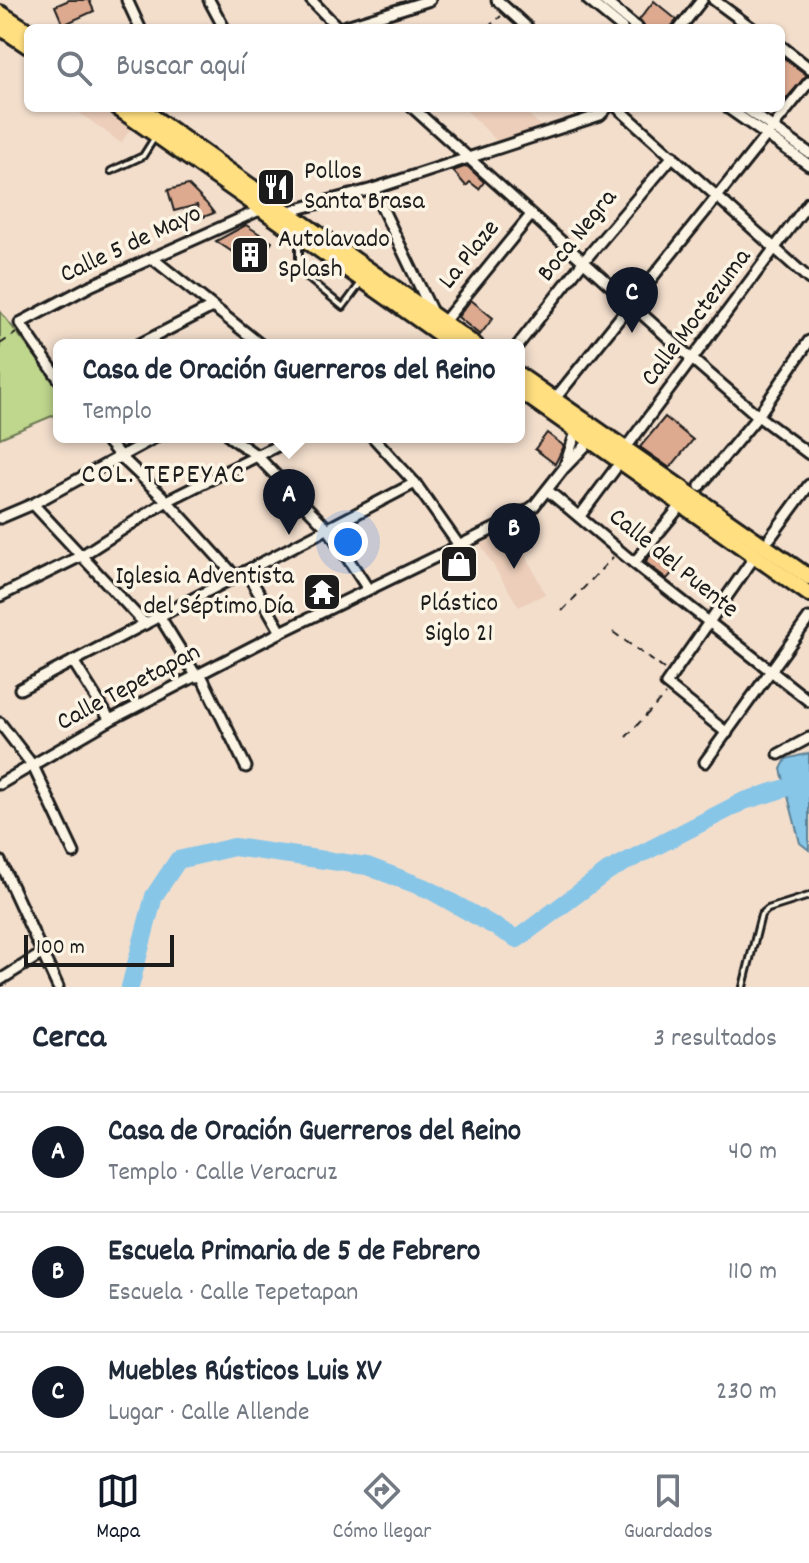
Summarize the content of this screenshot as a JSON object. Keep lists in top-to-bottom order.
{
  "streets": {
    "street": [
      "Boca Negra",
      "Calle 5 de Mayo",
      "La Plaze",
      "Calle Moctezuma",
      "Calle del Puente",
      "Calle Tepetapan"
    ]
  },
  "crossings": [
    ["Calle Moctezuma", "Calle del Puente"],
    ["Calle del Puente", "Calle Tepetapan"]
  ],
  "districts": ["COL. TEPEYAC"],
  "places": {
    "restaurant": ["Pollos Santa Brasa"],
    "building": ["Autolavado Splash"],
    "shop": ["Plástico Siglo 21"],
    "temple": ["Iglesia Adventista del Séptimo Día"]
  },
  "scale_bar": "100 m",
  "page": {
    "search": "Buscar aquí",
    "pins": ["C", "A", "B"],
    "popup": ["Casa de Oración Guerreros del Reino", "Templo"],
    "scale": "100 m",
    "heading": ["Cerca", "3 resultados"],
    "list": [
      {
        "mark": "A",
        "name": "Casa de Oración Guerreros del Reino",
        "note": "Templo · Calle Veracruz",
        "value": "40 m"
      },
      {
        "mark": "B",
        "name": "Escuela Primaria de 5 de Febrero",
        "note": "Escuela · Calle Tepetapan",
        "value": "110 m"
      },
      {
        "mark": "C",
        "name": "Muebles Rústicos Luis XV",
        "note": "Lugar · Calle Allende",
        "value": "230 m"
      }
    ],
    "nav": ["Mapa", "Cómo llegar", "Guardados"]
  }
}
